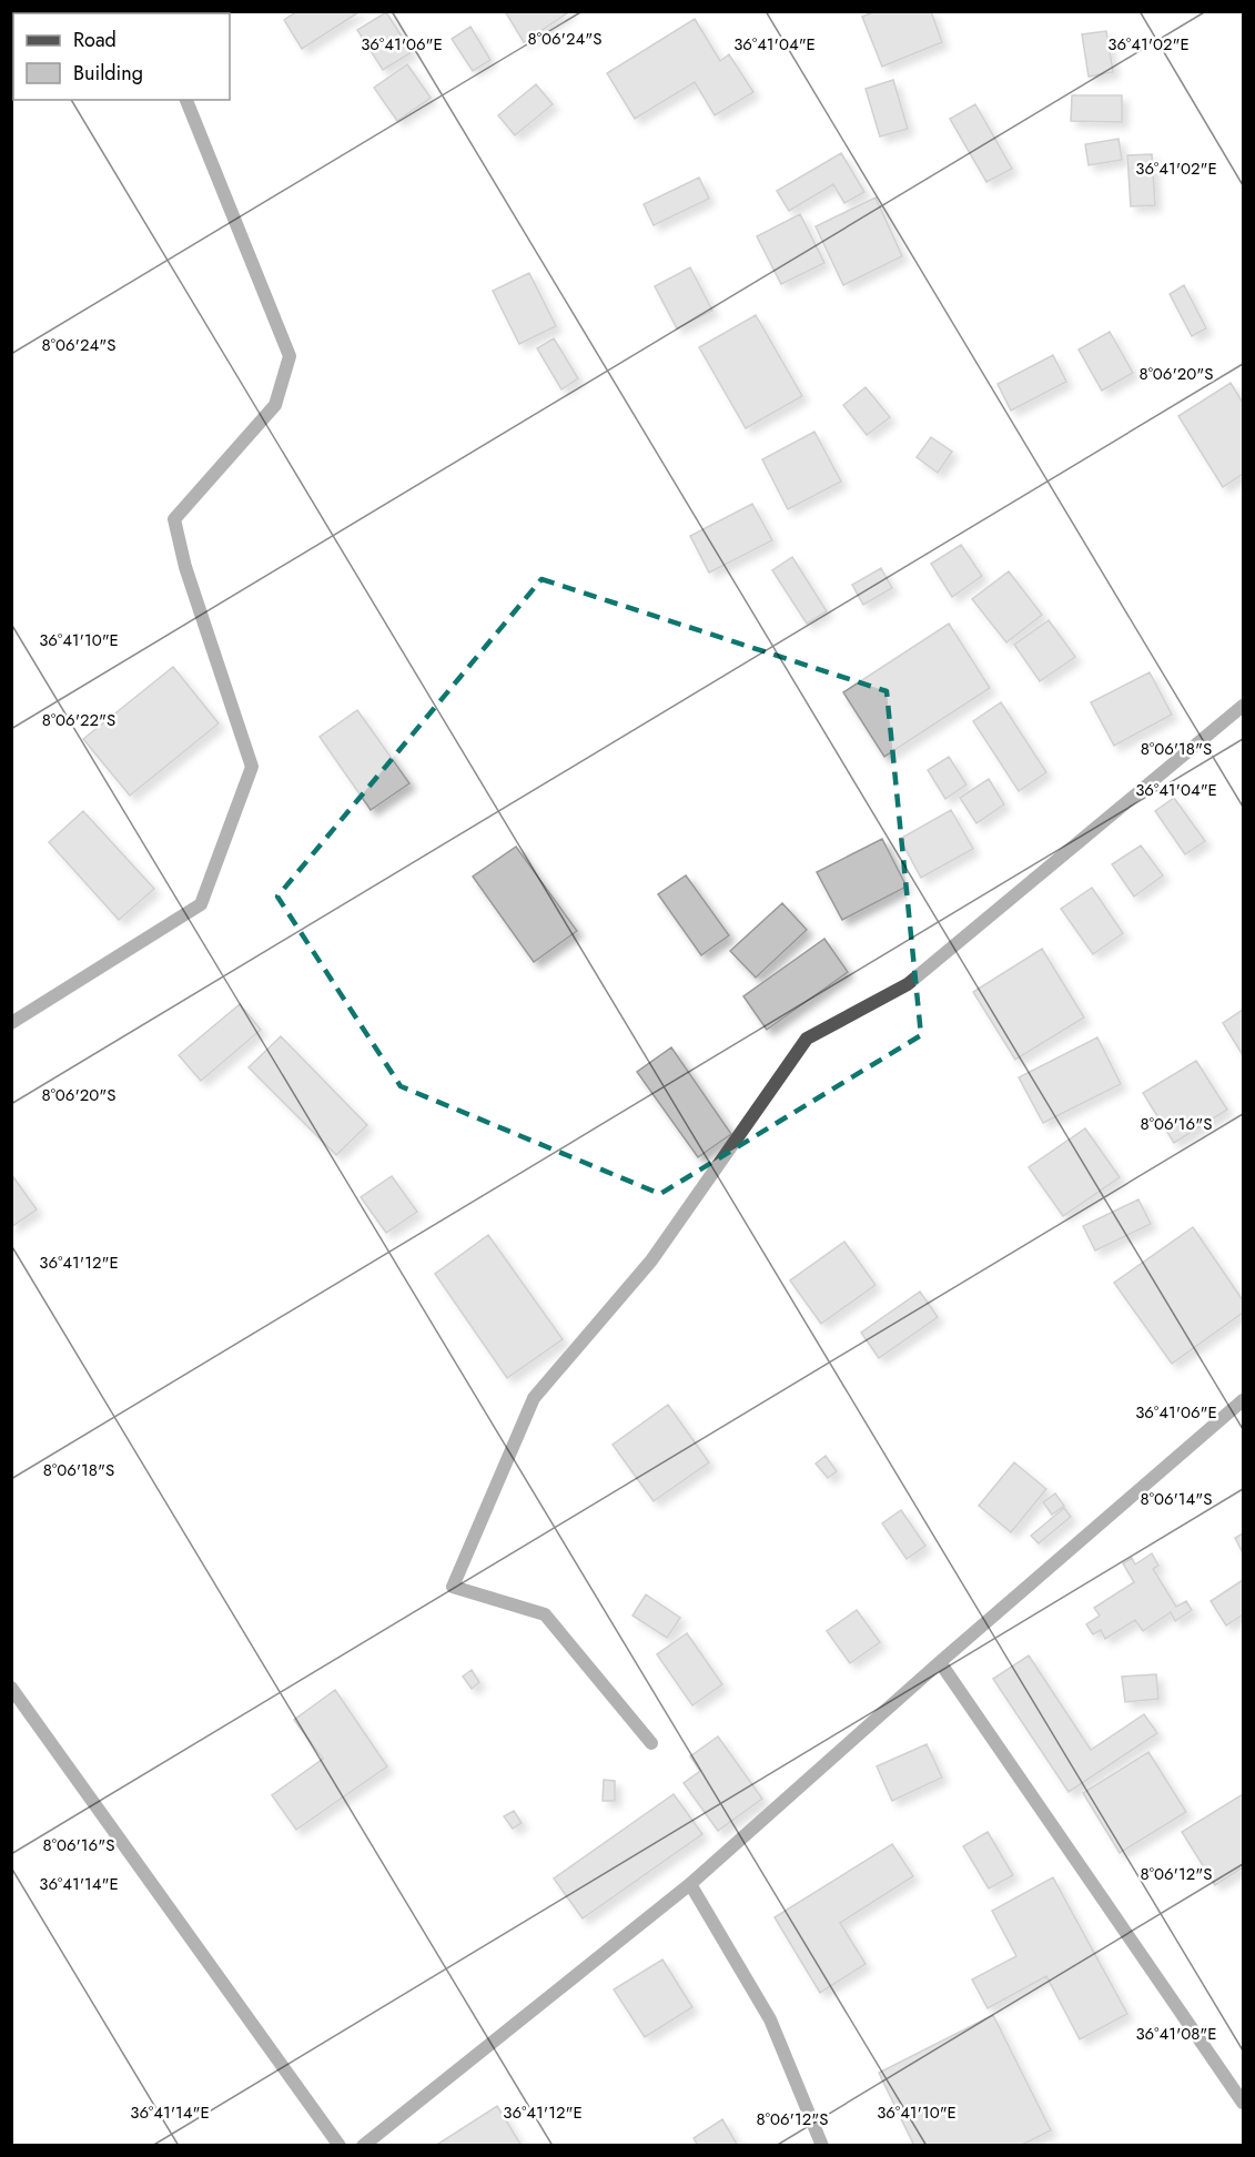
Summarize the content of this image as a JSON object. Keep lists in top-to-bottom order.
{
  "legend": ["Road", "Building"],
  "coordinates": [
    "8°06'24\"S",
    "36°41'06\"E",
    "36°41'04\"E",
    "36°41'02\"E",
    "8°06'20\"S",
    "36°41'10\"E",
    "8°06'22\"S",
    "8°06'18\"S",
    "8°06'16\"S",
    "36°41'12\"E",
    "8°06'14\"S",
    "8°06'12\"S",
    "36°41'14\"E",
    "36°41'08\"E"
  ]
}
